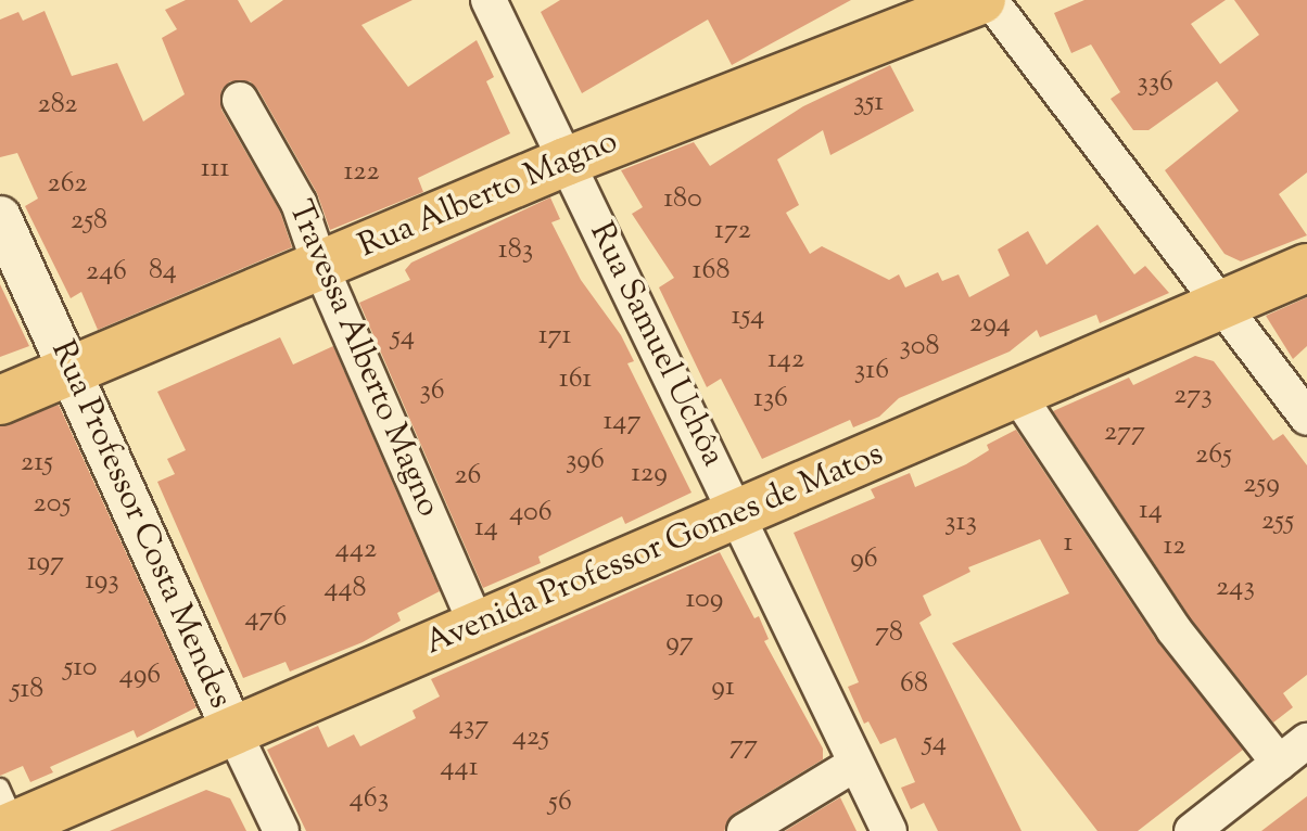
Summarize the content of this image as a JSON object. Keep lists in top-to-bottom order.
{
  "streets": {
    "main road": ["Rua Alberto Magno", "Avenida Professor Gomes de Matos"],
    "street": ["Rua Samuel Uchôa", "Travessa Alberto Magno", "Rua Professor Costa Mendes"]
  },
  "crossings": [
    ["Rua Alberto Magno", "Rua Samuel Uchôa"],
    ["Rua Alberto Magno", "Travessa Alberto Magno"],
    ["Rua Alberto Magno", "Rua Professor Costa Mendes"],
    ["Rua Samuel Uchôa", "Avenida Professor Gomes de Matos"],
    ["Travessa Alberto Magno", "Avenida Professor Gomes de Matos"],
    ["Rua Professor Costa Mendes", "Avenida Professor Gomes de Matos"]
  ],
  "house_numbers": [
    "336",
    "351",
    "282",
    "111",
    "122",
    "262",
    "180",
    "258",
    "172",
    "183",
    "84",
    "168",
    "246",
    "154",
    "294",
    "171",
    "54",
    "308",
    "142",
    "316",
    "161",
    "36",
    "273",
    "136",
    "147",
    "277",
    "265",
    "396",
    "215",
    "129",
    "26",
    "259",
    "205",
    "14",
    "406",
    "255",
    "313",
    "14",
    "1",
    "12",
    "442",
    "96",
    "197",
    "193",
    "243",
    "448",
    "109",
    "476",
    "78",
    "97",
    "510",
    "496",
    "68",
    "91",
    "518",
    "437",
    "425",
    "54",
    "77",
    "441",
    "463",
    "56"
  ]
}
